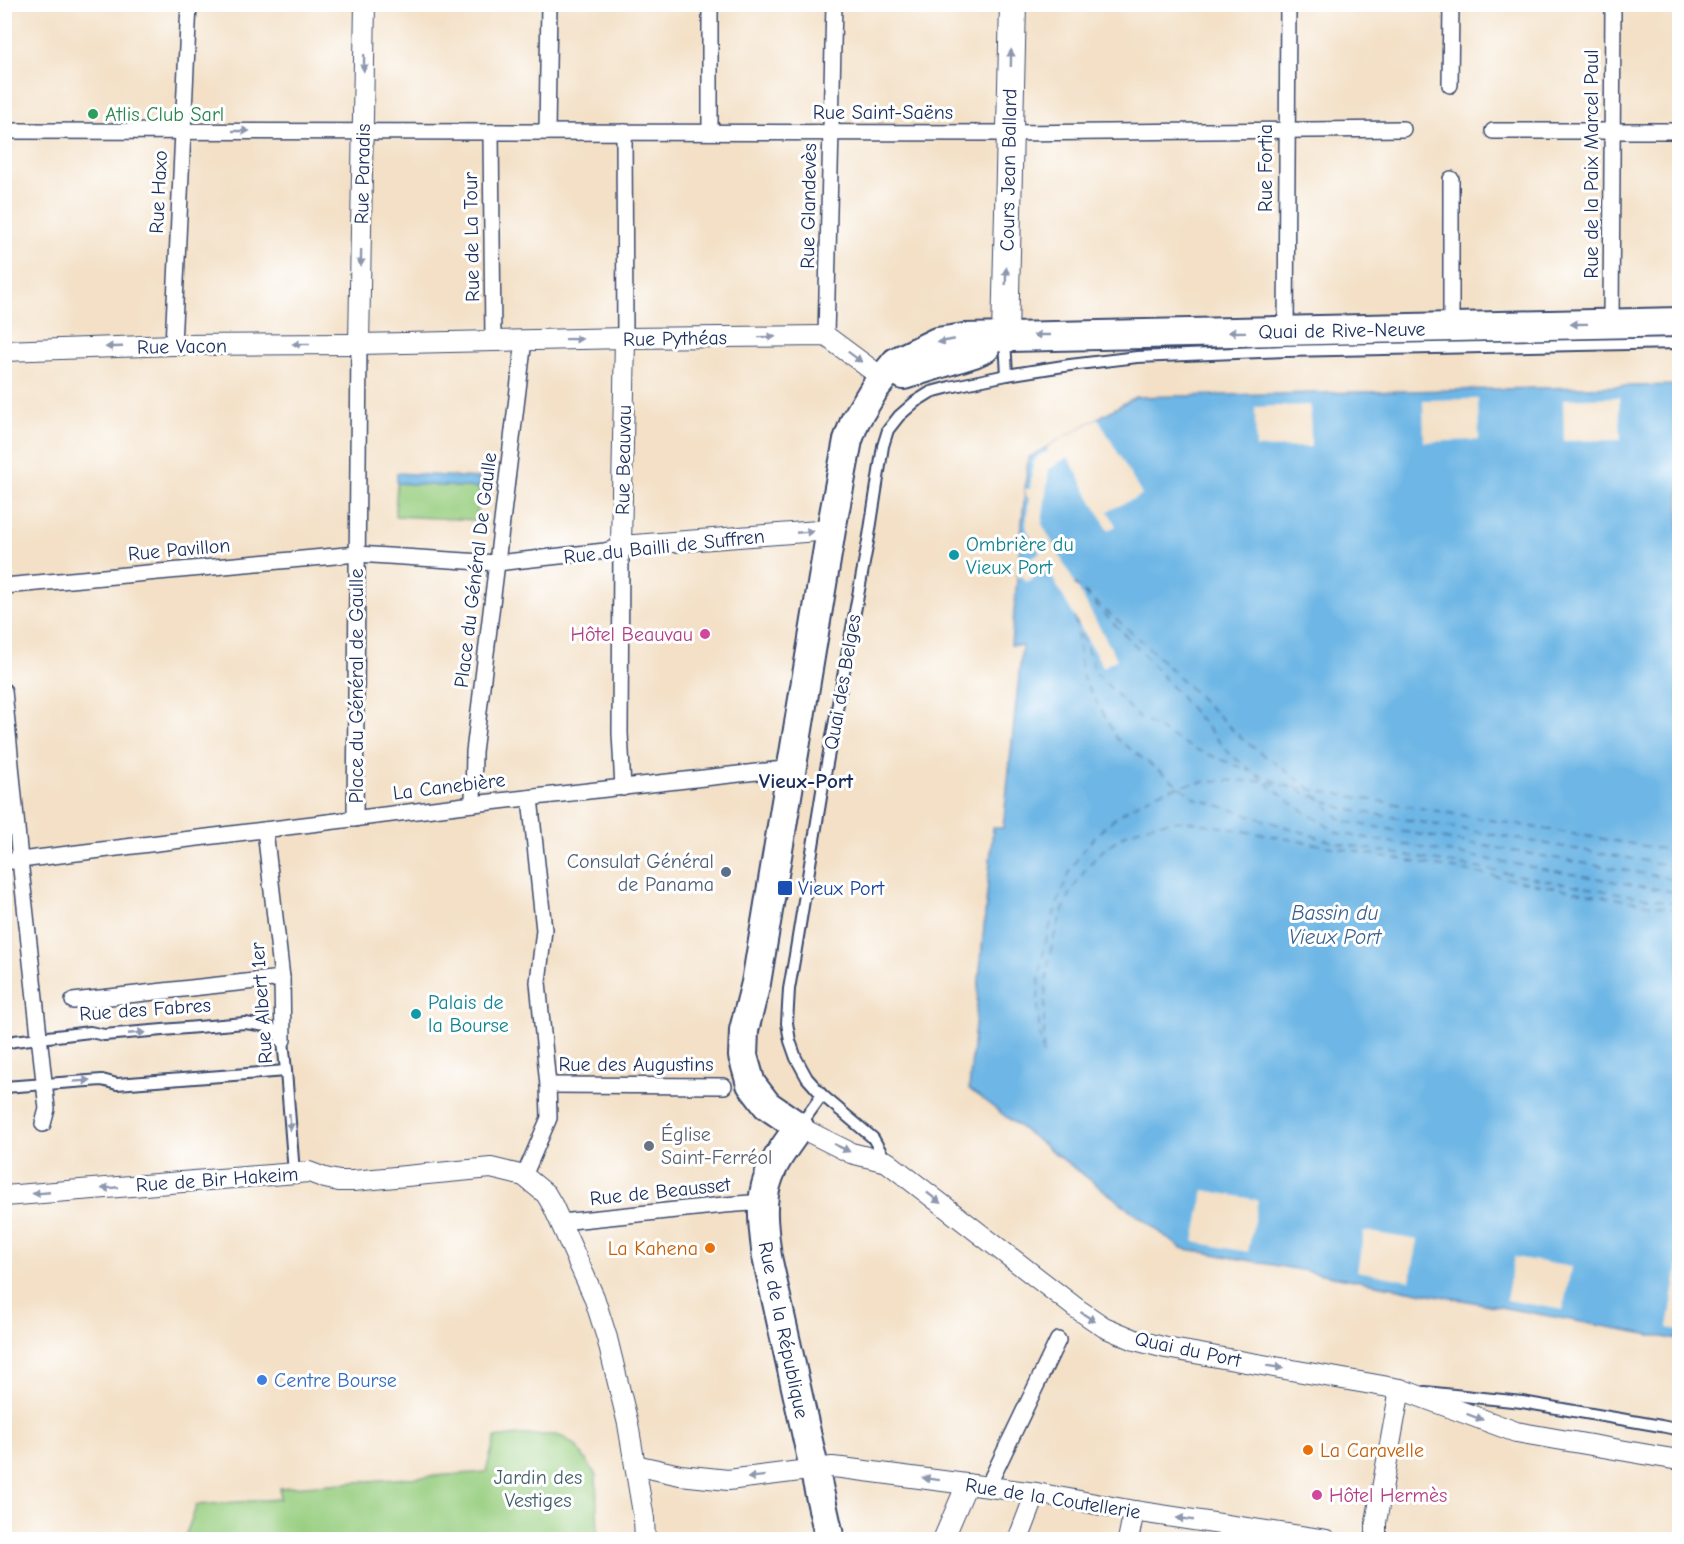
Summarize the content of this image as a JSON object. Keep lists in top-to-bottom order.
{
  "streets": {
    "main road": ["Quai de Rive-Neuve", "Quai des Belges", "Rue de la République"],
    "street": [
      "Rue Saint-Saëns",
      "Rue de la Paix Marcel Paul",
      "Rue Fortia",
      "Cours Jean Ballard",
      "Rue Paradis",
      "Rue Haxo",
      "Rue Glandevès",
      "Rue de La Tour",
      "Rue Pythéas",
      "Rue Vacon",
      "Rue Beauvau",
      "Rue du Bailli de Suffren",
      "Rue Pavillon",
      "Place du Général De Gaulle",
      "Place du Général de Gaulle",
      "La Canebière",
      "Rue Albert 1er",
      "Rue des Fabres",
      "Rue des Augustins",
      "Rue de Bir Hakeim",
      "Rue de Beausset",
      "Quai du Port",
      "Rue de la Coutellerie"
    ]
  },
  "crossings": [
    ["Rue Saint-Saëns", "Rue Fortia"],
    ["Rue Saint-Saëns", "Cours Jean Ballard"],
    ["Rue Saint-Saëns", "Rue Paradis"],
    ["Rue Saint-Saëns", "Rue Haxo"],
    ["Rue Saint-Saëns", "Rue Glandevès"],
    ["Rue Saint-Saëns", "Rue de La Tour"],
    ["Rue Saint-Saëns", "Rue Beauvau"],
    ["Rue de la Paix Marcel Paul", "Quai de Rive-Neuve"],
    ["Rue Fortia", "Quai de Rive-Neuve"],
    ["Cours Jean Ballard", "Quai de Rive-Neuve"],
    ["Cours Jean Ballard", "Quai des Belges"],
    ["Rue Paradis", "Rue Vacon"],
    ["Rue Paradis", "Place du Général de Gaulle"],
    ["Rue Haxo", "Rue Vacon"],
    ["Rue Glandevès", "Rue Pythéas"],
    ["Quai de Rive-Neuve", "Quai des Belges"],
    ["Rue Pythéas", "Rue Beauvau"],
    ["Rue Pythéas", "Place du Général De Gaulle"],
    ["Rue Vacon", "Place du Général de Gaulle"],
    ["Rue Beauvau", "Rue du Bailli de Suffren"],
    ["Rue Beauvau", "La Canebière"],
    ["Rue du Bailli de Suffren", "Place du Général De Gaulle"],
    ["Rue du Bailli de Suffren", "Quai des Belges"],
    ["Rue du Bailli de Suffren", "Place du Général de Gaulle"],
    ["Rue Pavillon", "Place du Général de Gaulle"],
    ["Place du Général De Gaulle", "Place du Général de Gaulle"],
    ["Place du Général De Gaulle", "La Canebière"],
    ["Quai des Belges", "La Canebière"],
    ["Quai des Belges", "Rue de la République"],
    ["Quai des Belges", "Quai du Port"],
    ["Place du Général de Gaulle", "La Canebière"],
    ["La Canebière", "Rue Albert 1er"],
    ["Rue Albert 1er", "Rue des Fabres"],
    ["Rue Albert 1er", "Rue de Bir Hakeim"],
    ["Rue de Beausset", "Rue de la République"],
    ["Rue de la République", "Quai du Port"],
    ["Rue de la République", "Rue de la Coutellerie"]
  ],
  "one_way": [
    "Cours Jean Ballard",
    "Rue Paradis",
    "Rue Pythéas",
    "Rue Vacon",
    "Rue du Bailli de Suffren",
    "Rue de Bir Hakeim",
    "Quai du Port",
    "Rue de la Coutellerie"
  ],
  "districts": ["Vieux-Port"],
  "water": ["Bassin du Vieux Port"],
  "parks": ["Jardin des Vestiges"],
  "places": {
    "other": [
      "Atlis Club Sarl",
      "Ombrière du Vieux Port",
      "Hôtel Beauvau",
      "Consulat Général de Panama",
      "Palais de la Bourse",
      "Église Saint-Ferréol",
      "La Kahena",
      "Centre Bourse",
      "La Caravelle",
      "Hôtel Hermès"
    ],
    "transit": ["Vieux Port"]
  }
}
